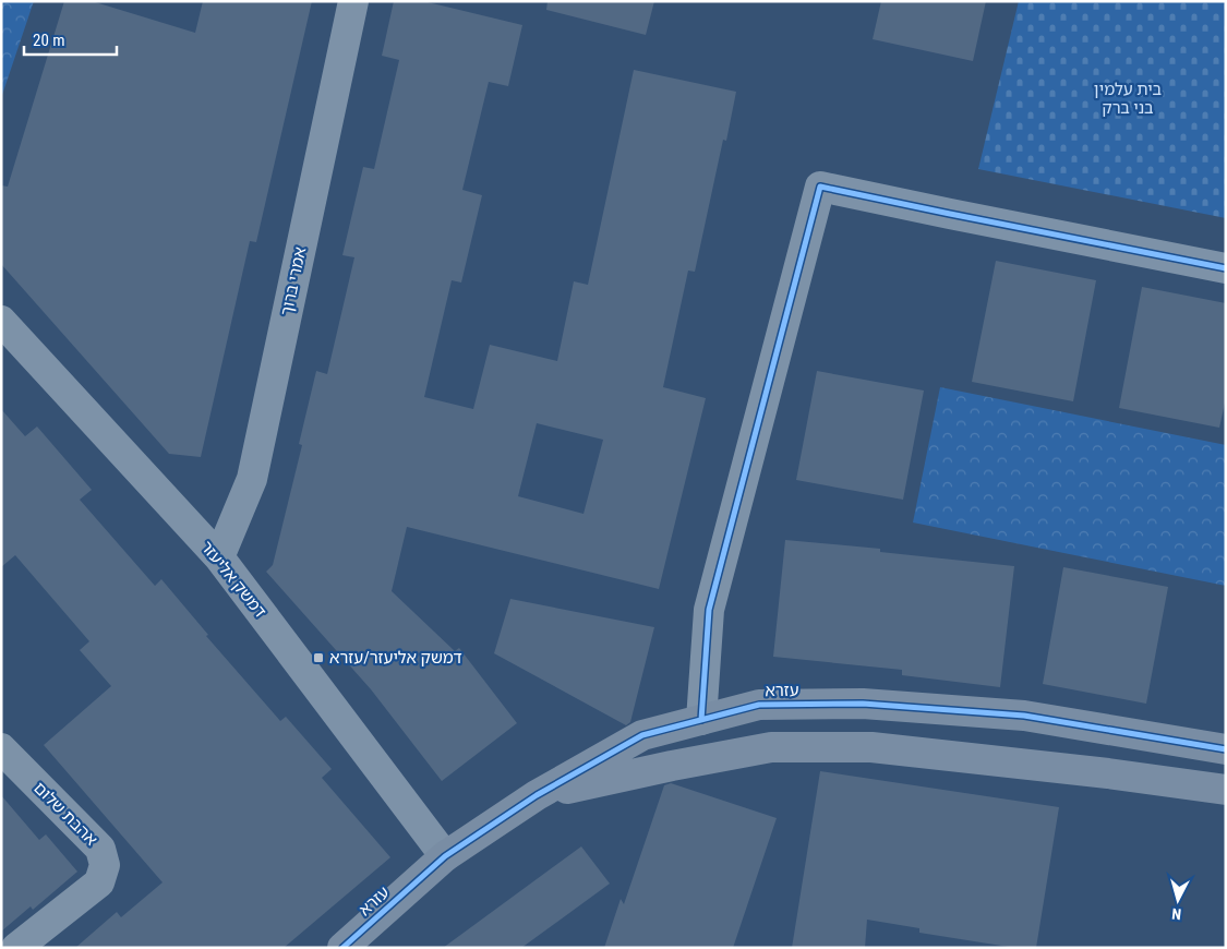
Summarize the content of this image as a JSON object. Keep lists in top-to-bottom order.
{
  "streets": {
    "street": [
      "אמרי ברוך",
      "דמשק אליעזר",
      "עזרא",
      "אהבת שלום"
    ]
  },
  "crossings": [
    ["אמרי ברוך", "דמשק אליעזר"],
    ["דמשק אליעזר", "עזרא"]
  ],
  "parks": ["בית עלמין בני ברק"],
  "places": {
    "transit": ["דמשק אליעזר/עזרא"]
  },
  "scale_bar": "20 m",
  "north": "bottom"
}
